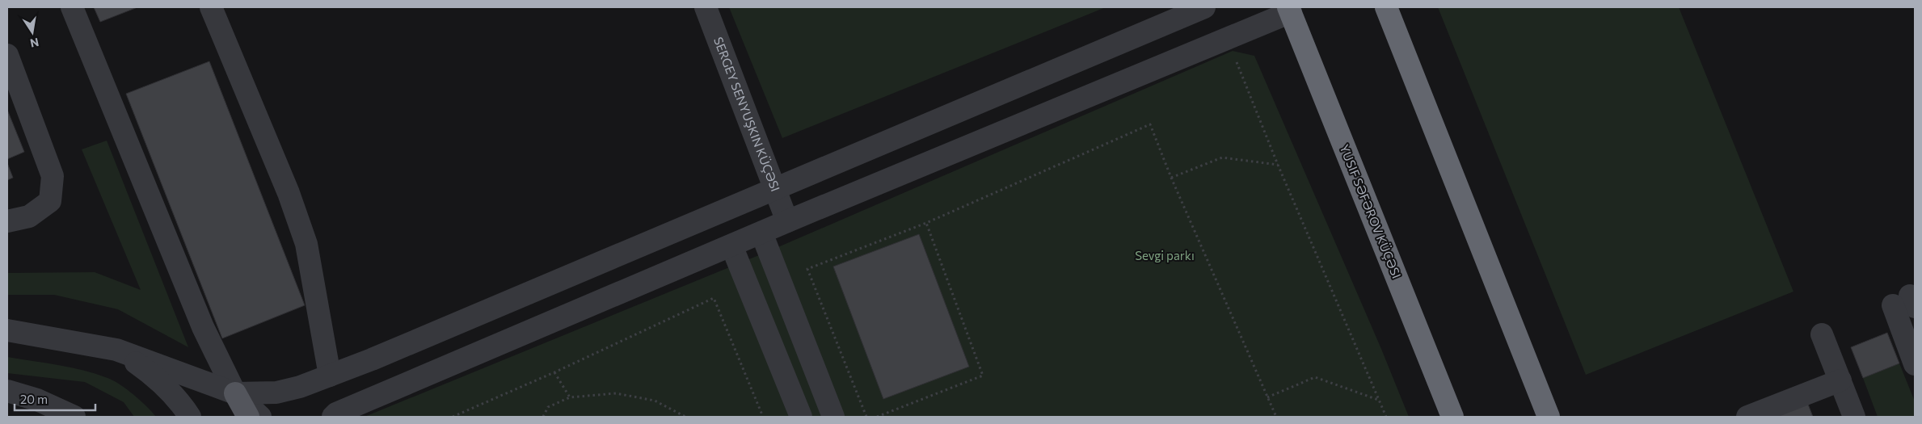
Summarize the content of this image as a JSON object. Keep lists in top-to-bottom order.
{
  "streets": {
    "highway": ["YUSIF SƏFƏROV KÜÇƏSI"],
    "street": ["SERGEY SENYUŞKIN KÜÇƏSI"]
  },
  "parks": ["Sevgi parkı"],
  "scale_bar": "20 m",
  "north": "bottom"
}
